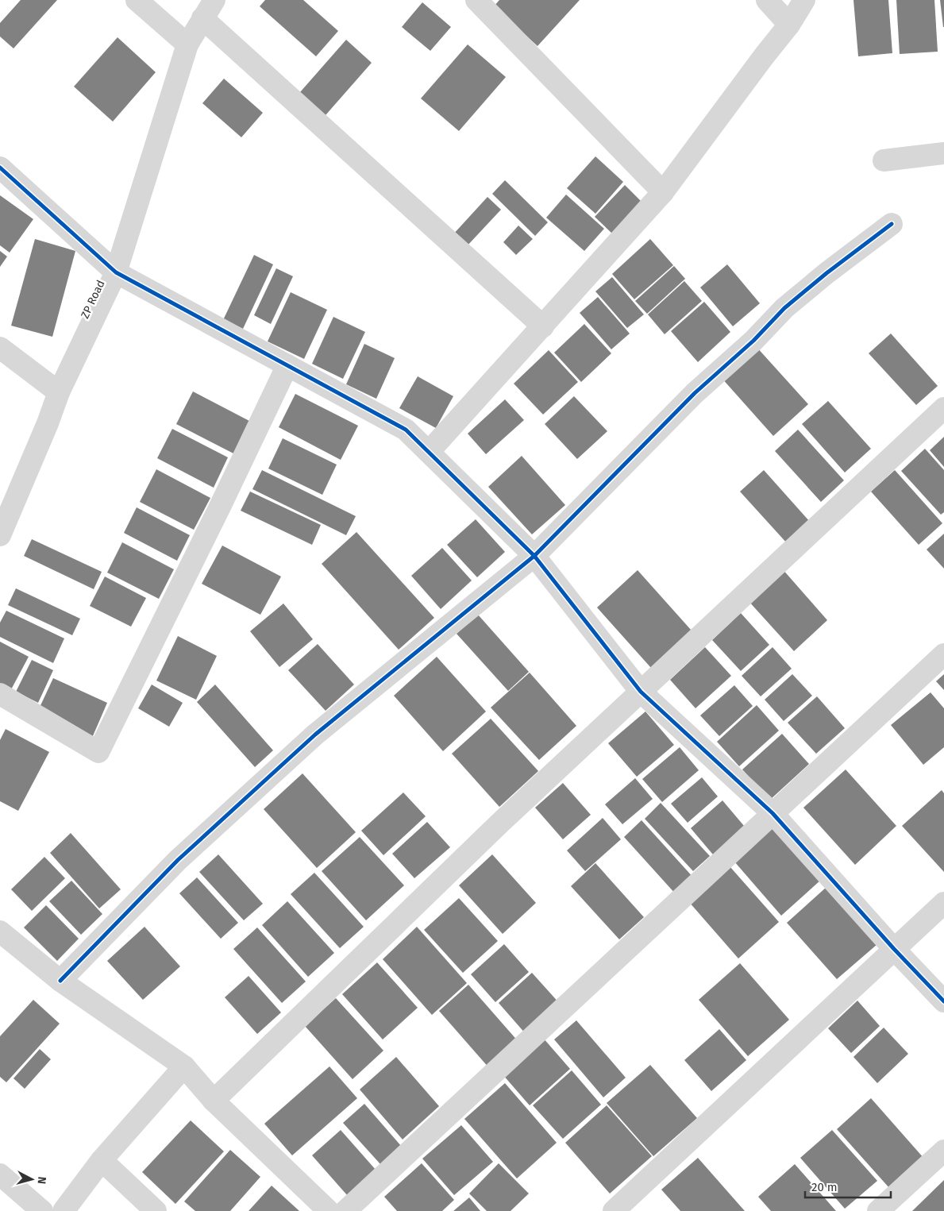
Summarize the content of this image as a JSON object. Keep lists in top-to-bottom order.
{
  "streets": {
    "street": ["ZP Road"]
  },
  "scale_bar": "20 m",
  "north": "right"
}
